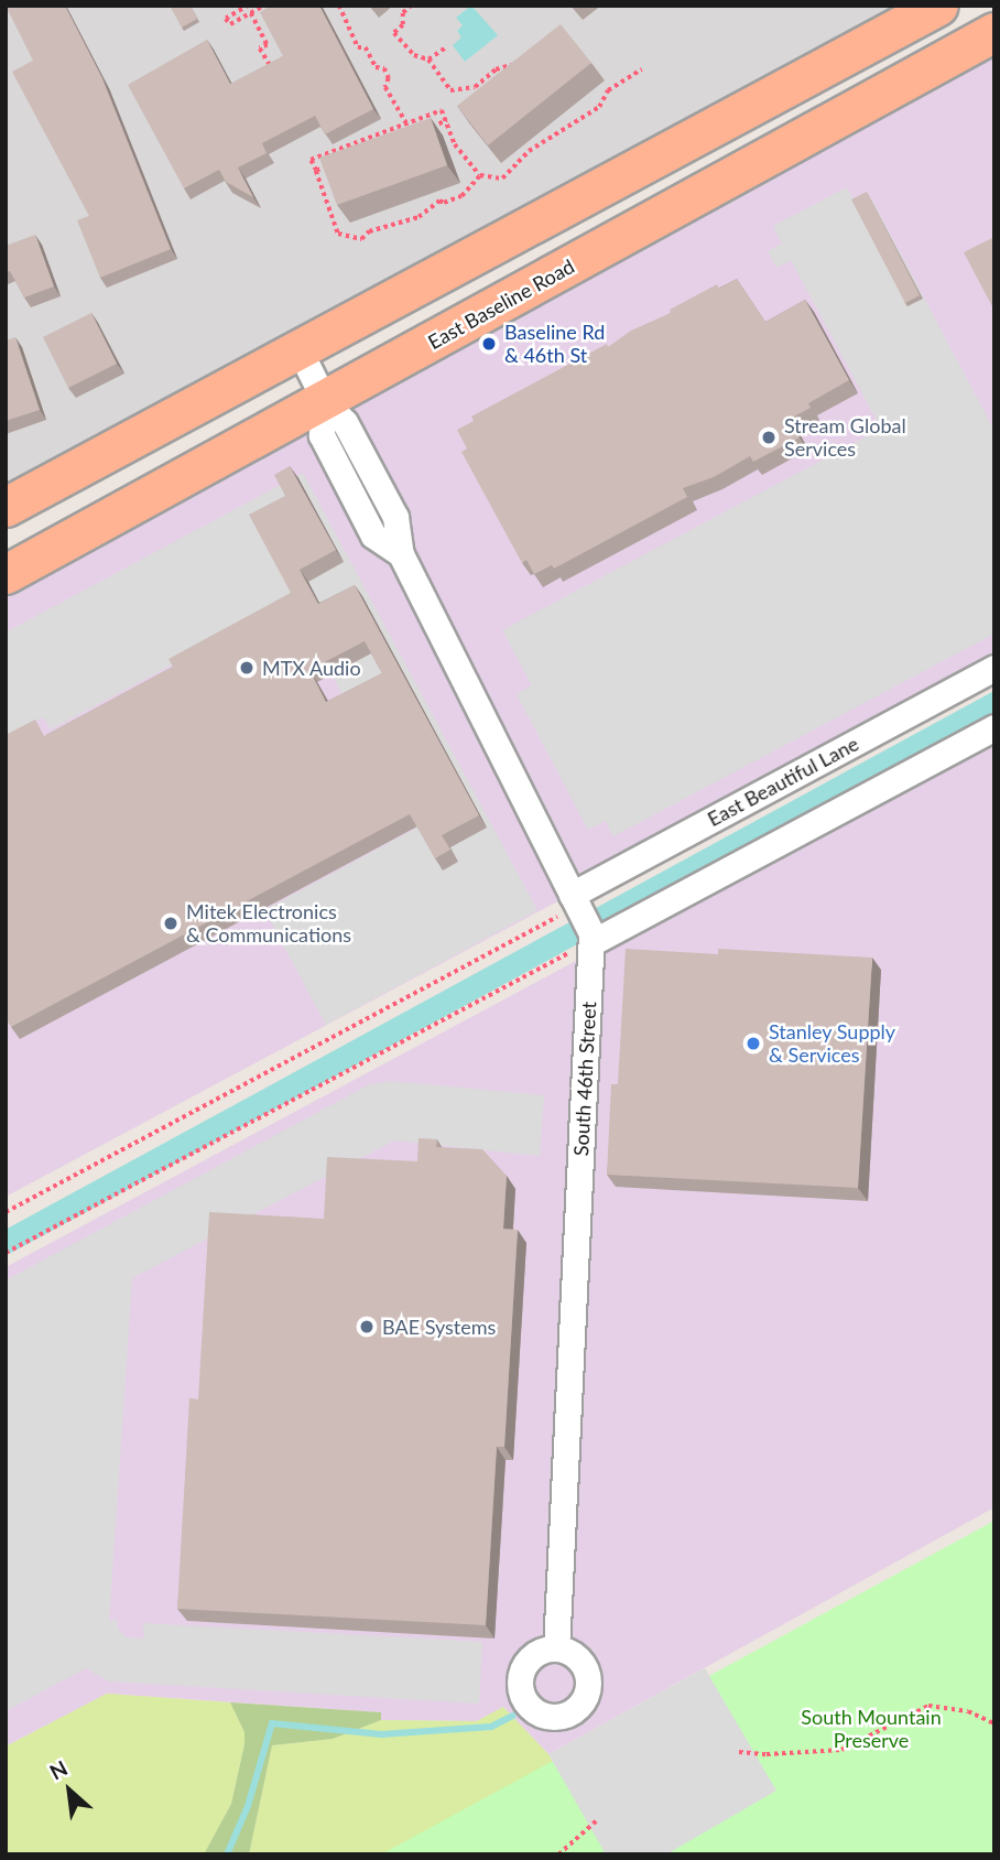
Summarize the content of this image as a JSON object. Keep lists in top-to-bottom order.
{
  "streets": {
    "main road": ["East Baseline Road"],
    "street": ["East Beautiful Lane", "South 46th Street"]
  },
  "crossings": [
    ["East Baseline Road", "South 46th Street"],
    ["East Beautiful Lane", "South 46th Street"]
  ],
  "parks": ["South Mountain Preserve"],
  "places": [
    "Baseline Rd & 46th St",
    "Stream Global Services",
    "MTX Audio",
    "Mitek Electronics & Communications",
    "Stanley Supply & Services",
    "BAE Systems"
  ],
  "north": "top left"
}
